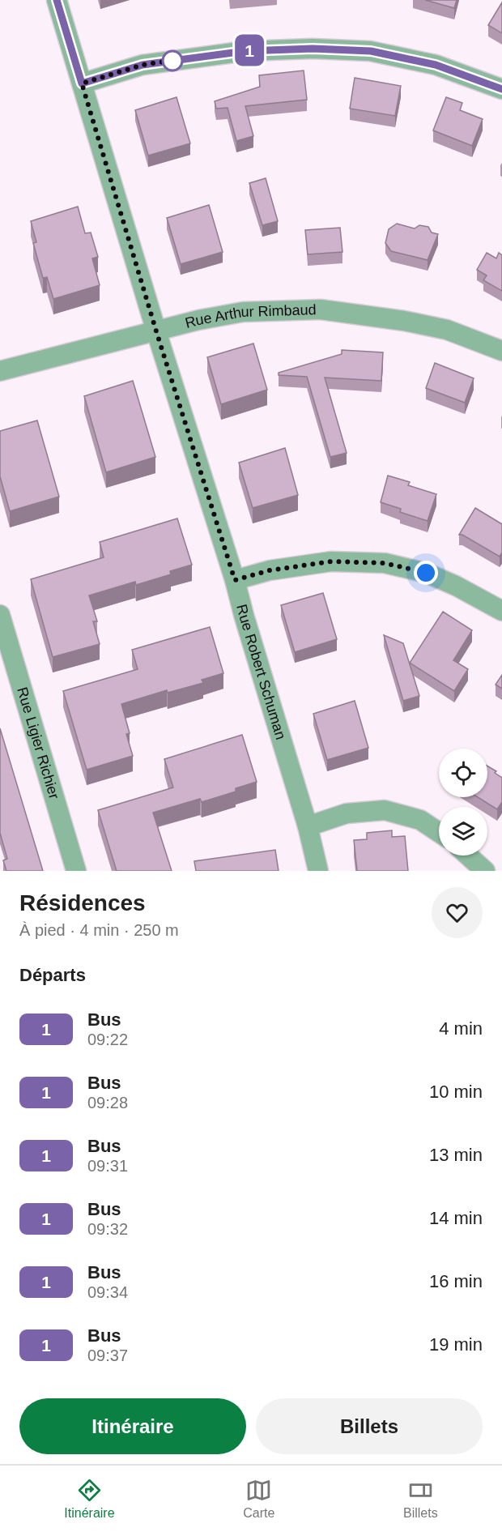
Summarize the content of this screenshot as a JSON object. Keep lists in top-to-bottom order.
{
  "streets": {
    "street": ["Rue Arthur Rimbaud", "Rue Robert Schuman", "Rue Ligier Richier"]
  },
  "crossings": [
    ["Rue Arthur Rimbaud", "Rue Robert Schuman"]
  ],
  "lines": ["bus line 1"],
  "page": {
    "on_map": "1",
    "heading": [
      ["Résidences", "À pied · 4 min · 250 m"],
      "Départs"
    ],
    "list": [
      {
        "mark": "1",
        "name": "Bus",
        "note": "09:22",
        "value": "4 min"
      },
      {
        "mark": "1",
        "name": "Bus",
        "note": "09:28",
        "value": "10 min"
      },
      {
        "mark": "1",
        "name": "Bus",
        "note": "09:31",
        "value": "13 min"
      },
      {
        "mark": "1",
        "name": "Bus",
        "note": "09:32",
        "value": "14 min"
      },
      {
        "mark": "1",
        "name": "Bus",
        "note": "09:34",
        "value": "16 min"
      },
      {
        "mark": "1",
        "name": "Bus",
        "note": "09:37",
        "value": "19 min"
      }
    ],
    "buttons": ["Itinéraire", "Billets"],
    "tabs": ["Itinéraire", "Carte", "Billets"]
  }
}
